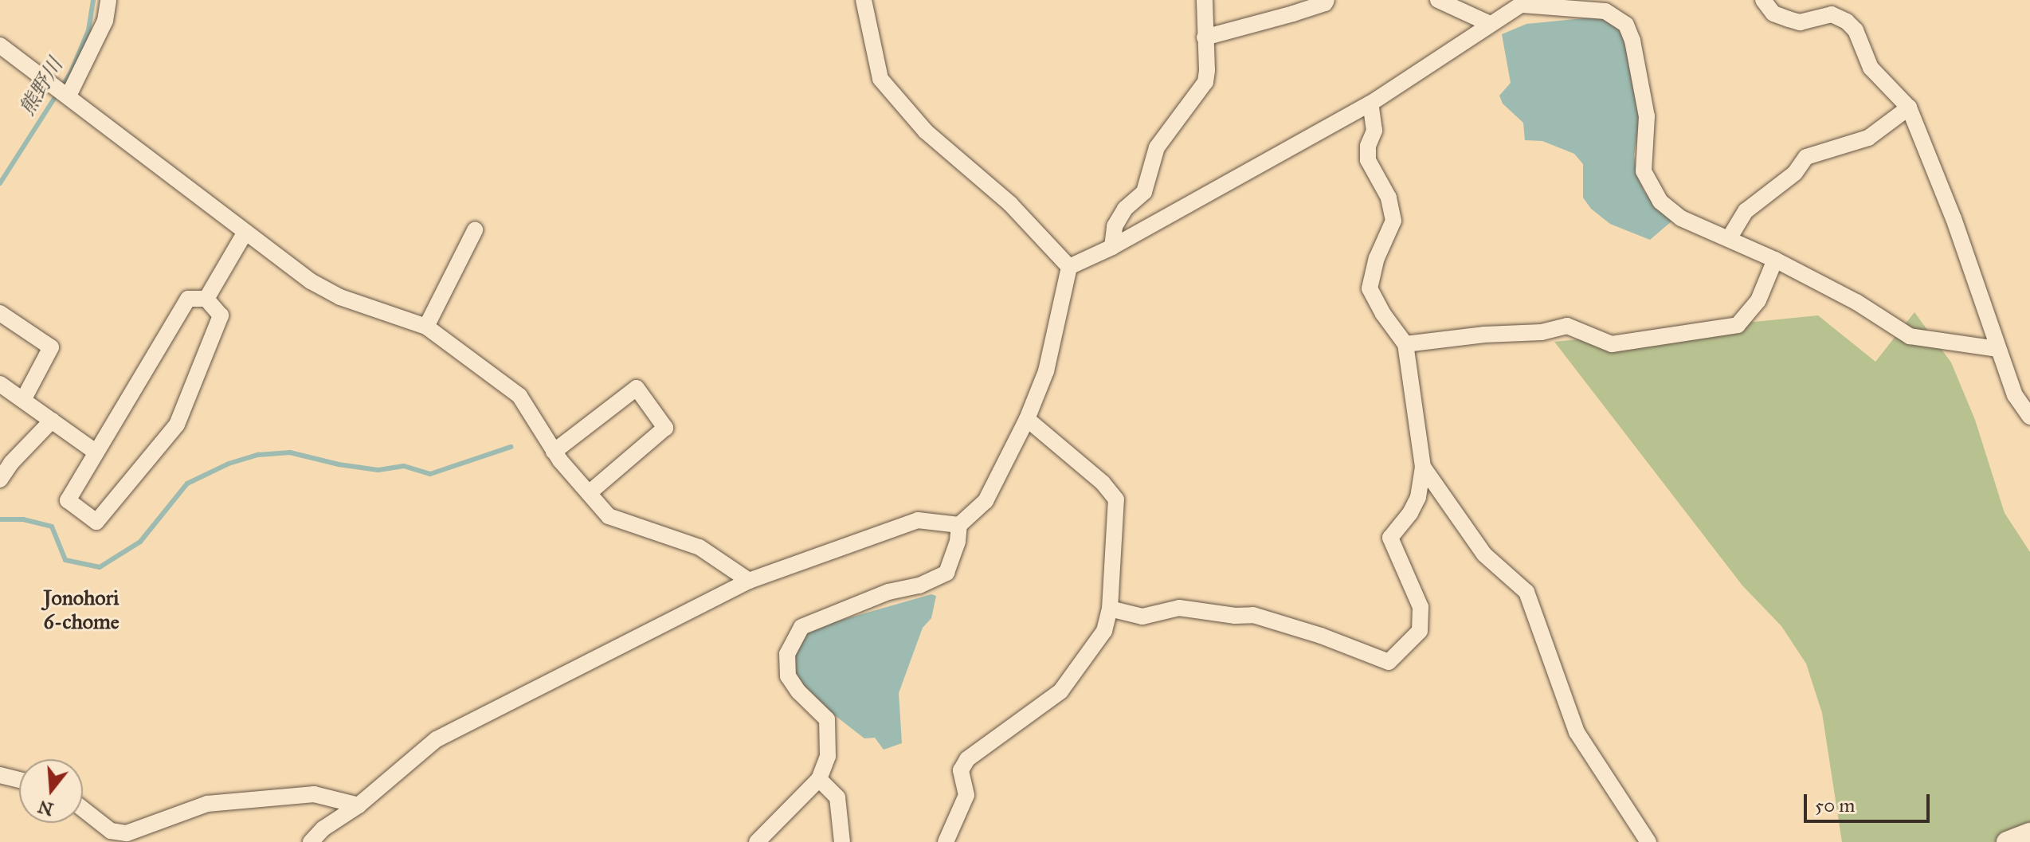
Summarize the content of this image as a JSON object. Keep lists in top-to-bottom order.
{
  "districts": ["Jonohori 6-chome"],
  "water": ["熊野川"],
  "scale_bar": "50 m",
  "north": "bottom"
}
